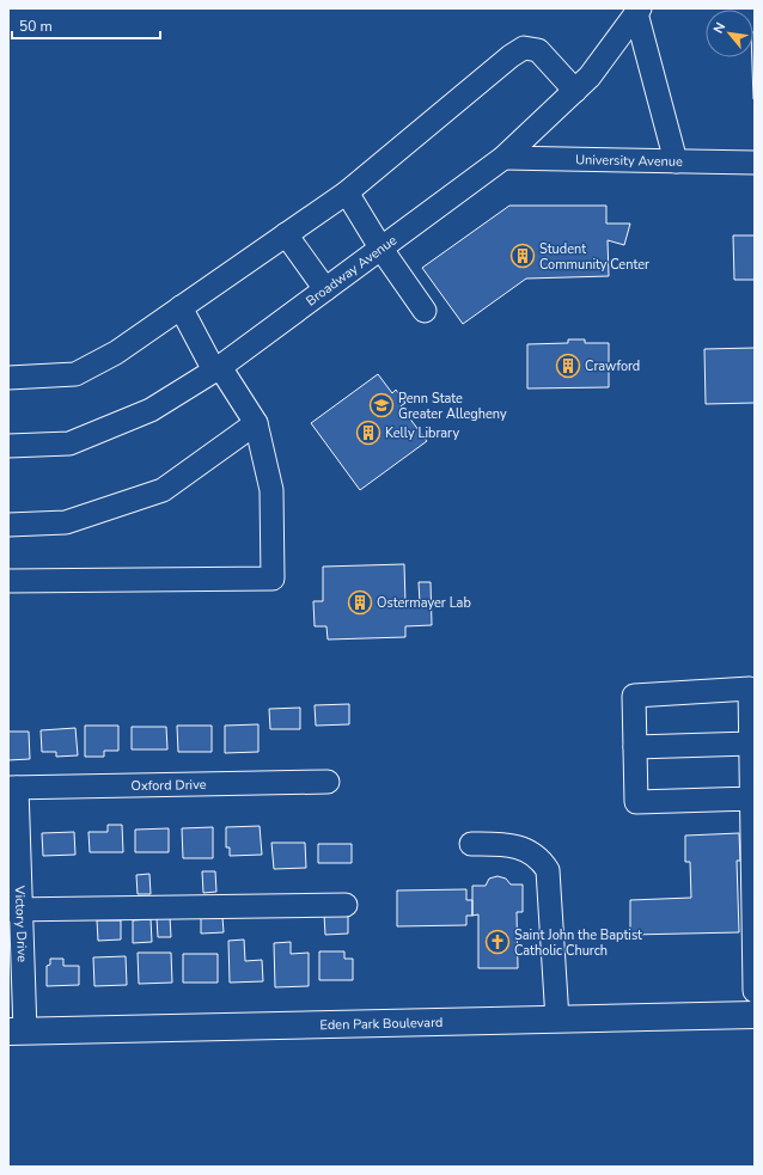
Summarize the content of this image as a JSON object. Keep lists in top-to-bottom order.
{
  "streets": {
    "main road": ["Eden Park Boulevard"],
    "street": [
      "University Avenue",
      "Broadway Avenue",
      "Oxford Drive",
      "Victory Drive"
    ]
  },
  "crossings": [
    ["University Avenue", "Broadway Avenue"],
    ["Oxford Drive", "Victory Drive"],
    ["Victory Drive", "Eden Park Boulevard"]
  ],
  "places": {
    "building": [
      "Student Community Center",
      "Crawford",
      "Kelly Library",
      "Ostermayer Lab"
    ],
    "school or university": ["Penn State Greater Allegheny"],
    "church": ["Saint John the Baptist Catholic Church"]
  },
  "scale_bar": "50 m",
  "north": "top left"
}
